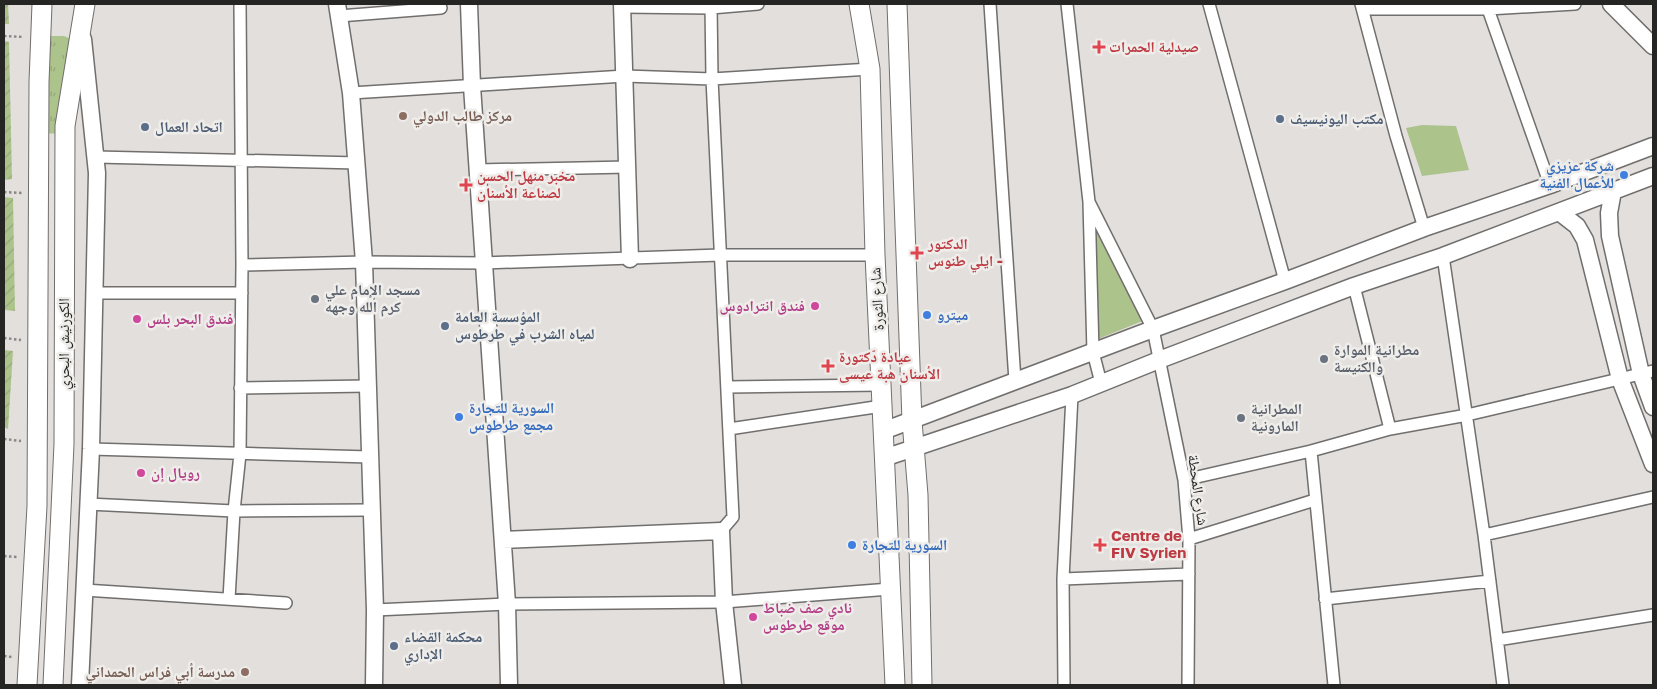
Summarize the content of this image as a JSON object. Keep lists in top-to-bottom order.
{
  "streets": {
    "main road": ["شارع الثورة", "الكورنيش البحري"],
    "street": ["شارع المحطة"]
  },
  "places": {
    "health": [
      "صيدلية الحمرات",
      "مخبر منهل الحسن لصناعة الأسنان",
      "الدكتور ايلي طنوس -",
      "عيادة دّكتورة الأسنان هبة عيسى",
      "Centre de FIV Syrien"
    ],
    "other": [
      "مركز طالب الدولي",
      "مكتب اليونيسيف",
      "اتحاد العمال",
      "شركة عزيزي للأعمال الفنية",
      "مسجد الإمام علي كرم الله وجهه",
      "فندق انترادوس",
      "ميترو",
      "فندق البحر بلس",
      "المؤسسة العامة لمياه الشرب في طرطوس",
      "مطرانية الموارة والكنيسة",
      "السورية للتجارة مجمع طرطوس",
      "المطرانية المارونية",
      "رويال إن",
      "السورية للتجارة",
      "نادي صف ضباط موقع طرطوس",
      "محكمة القضاء الإداري",
      "مدرسة أبي فراس الحمداني"
    ]
  }
}
